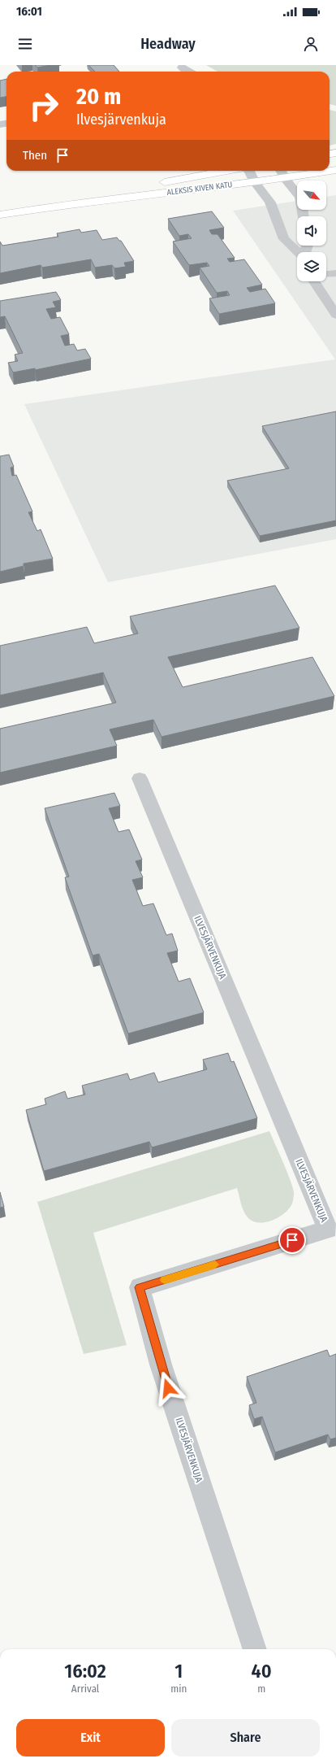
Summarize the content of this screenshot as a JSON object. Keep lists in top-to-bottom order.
{
  "streets": {
    "main road": ["ALEKSIS KIVEN KATU"],
    "street": ["ILVESJÄRVENKUJA"]
  },
  "north": "bottom right",
  "page": {
    "status": "16:01",
    "header": "Headway",
    "turn": ["20 m", "Ilvesjärvenkuja"],
    "then": "Then",
    "eta": [
      "16:02",
      "Arrival",
      "1",
      "min",
      "40",
      "m"
    ],
    "buttons": ["Exit", "Share"]
  }
}
